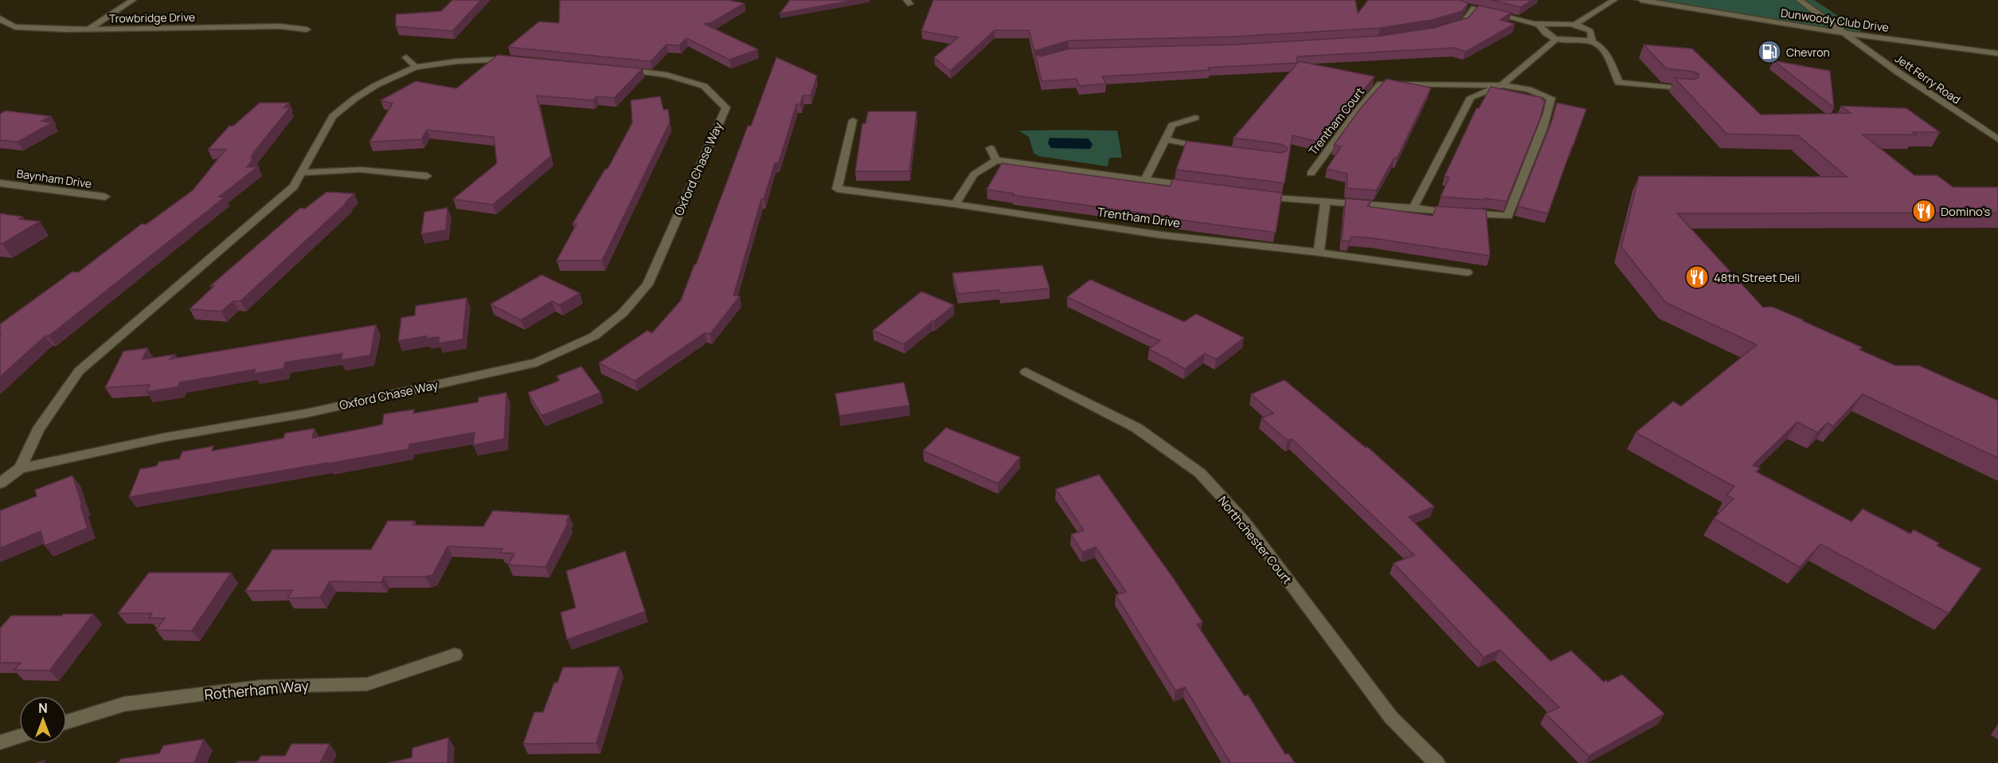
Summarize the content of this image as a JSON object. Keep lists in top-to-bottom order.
{
  "streets": {
    "street": [
      "Trowbridge Drive",
      "Dunwoody Club Drive",
      "Jett Ferry Road",
      "Trentham Court",
      "Oxford Chase Way",
      "Baynham Drive",
      "Trentham Drive",
      "Northchester Court",
      "Rotherham Way"
    ]
  },
  "crossings": [
    ["Dunwoody Club Drive", "Jett Ferry Road"]
  ],
  "places": {
    "fuel station": ["Chevron"],
    "restaurant": ["Domino's", "48th Street Deli"]
  },
  "north": "top"
}
